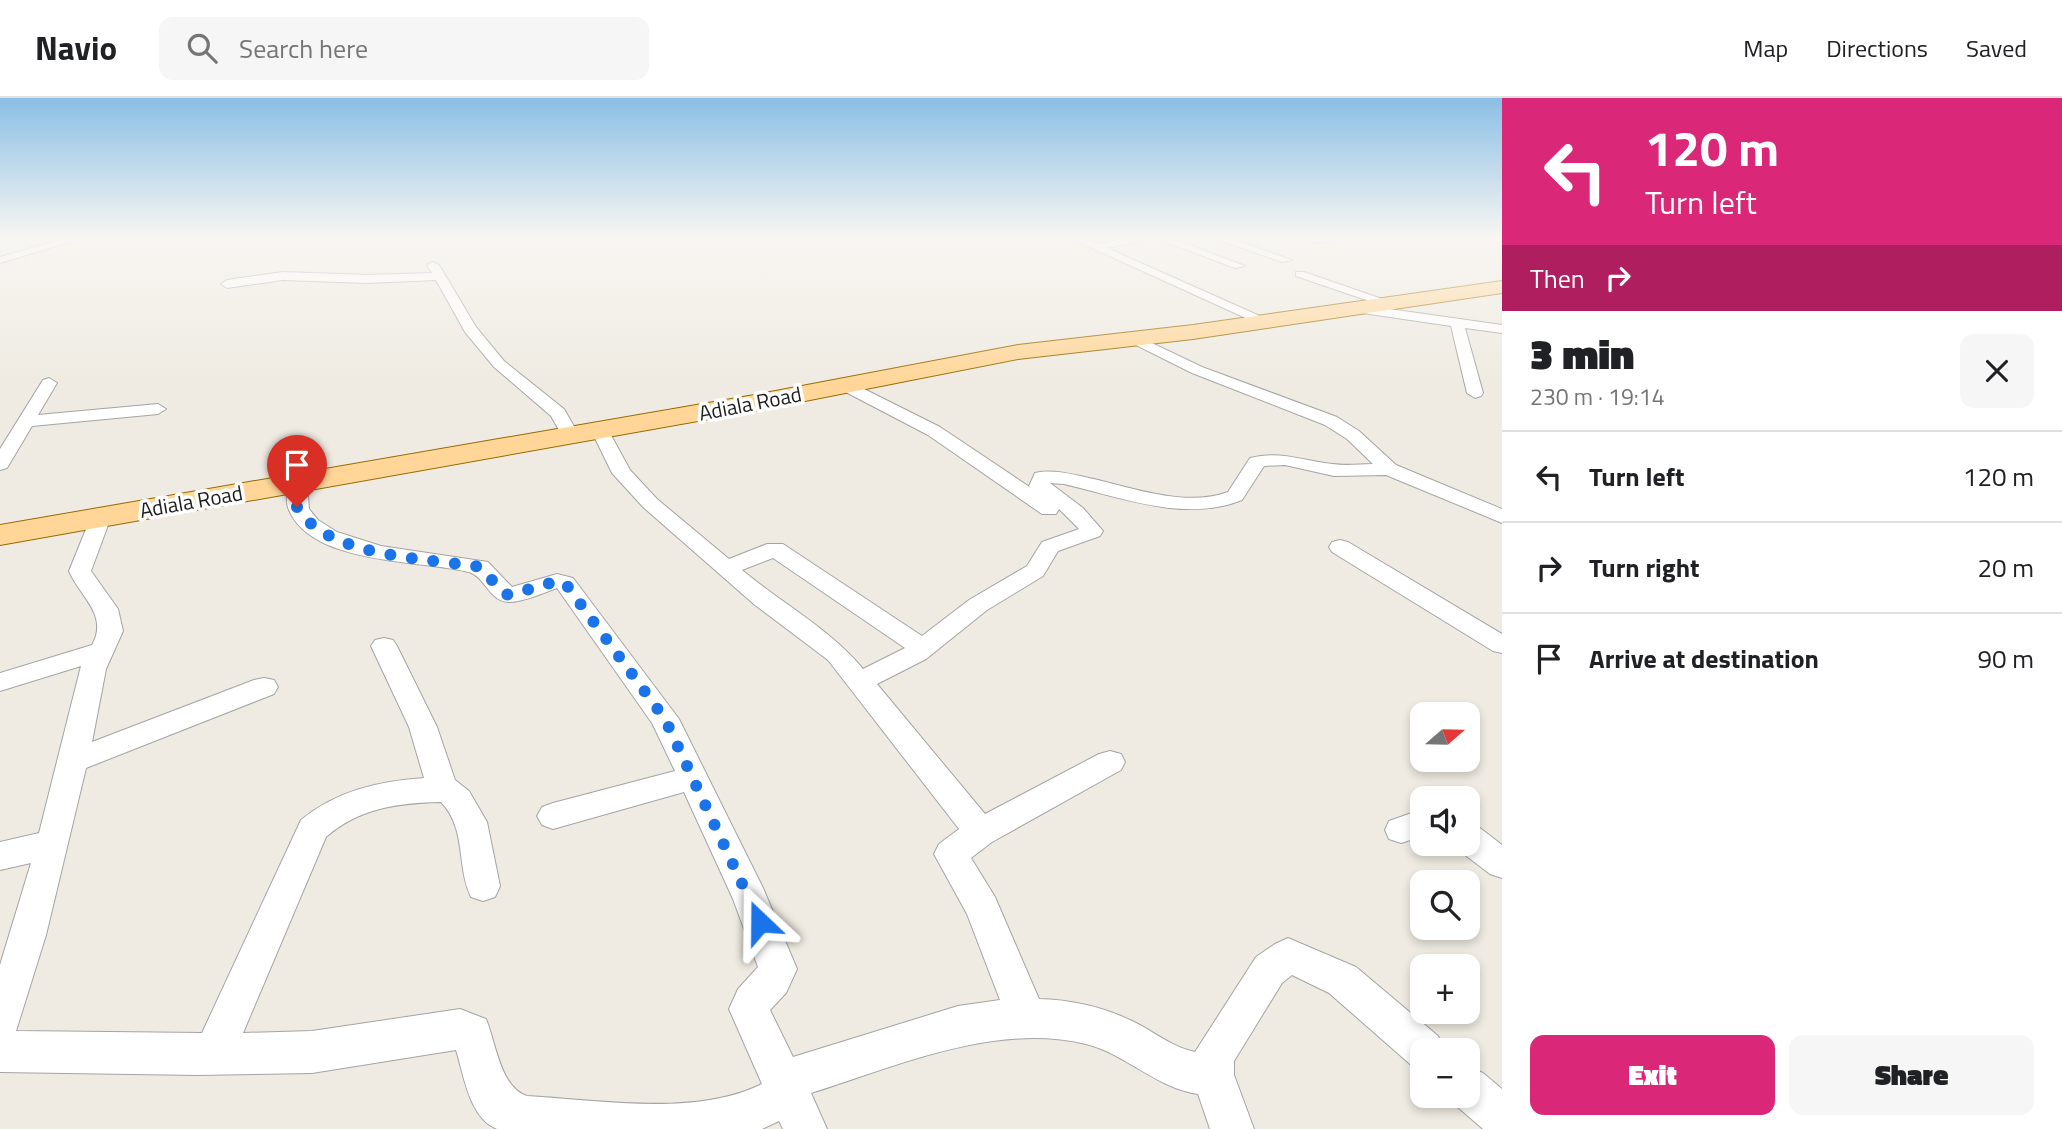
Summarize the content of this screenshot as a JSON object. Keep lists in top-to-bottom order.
{
  "streets": {
    "main road": ["Adiala Road"]
  },
  "north": "right",
  "page": {
    "header": "Navio",
    "search": "Search here",
    "nav": ["Map", "Directions", "Saved"],
    "turn": ["120 m", "Turn left"],
    "then": "Then",
    "heading": ["3 min", "230 m · 19:14"],
    "list": [
      {
        "name": "Turn left",
        "value": "120 m"
      },
      {
        "name": "Turn right",
        "value": "20 m"
      },
      {
        "name": "Arrive at destination",
        "value": "90 m"
      }
    ],
    "map_buttons": ["+", "−"],
    "buttons": ["Exit", "Share"]
  }
}
